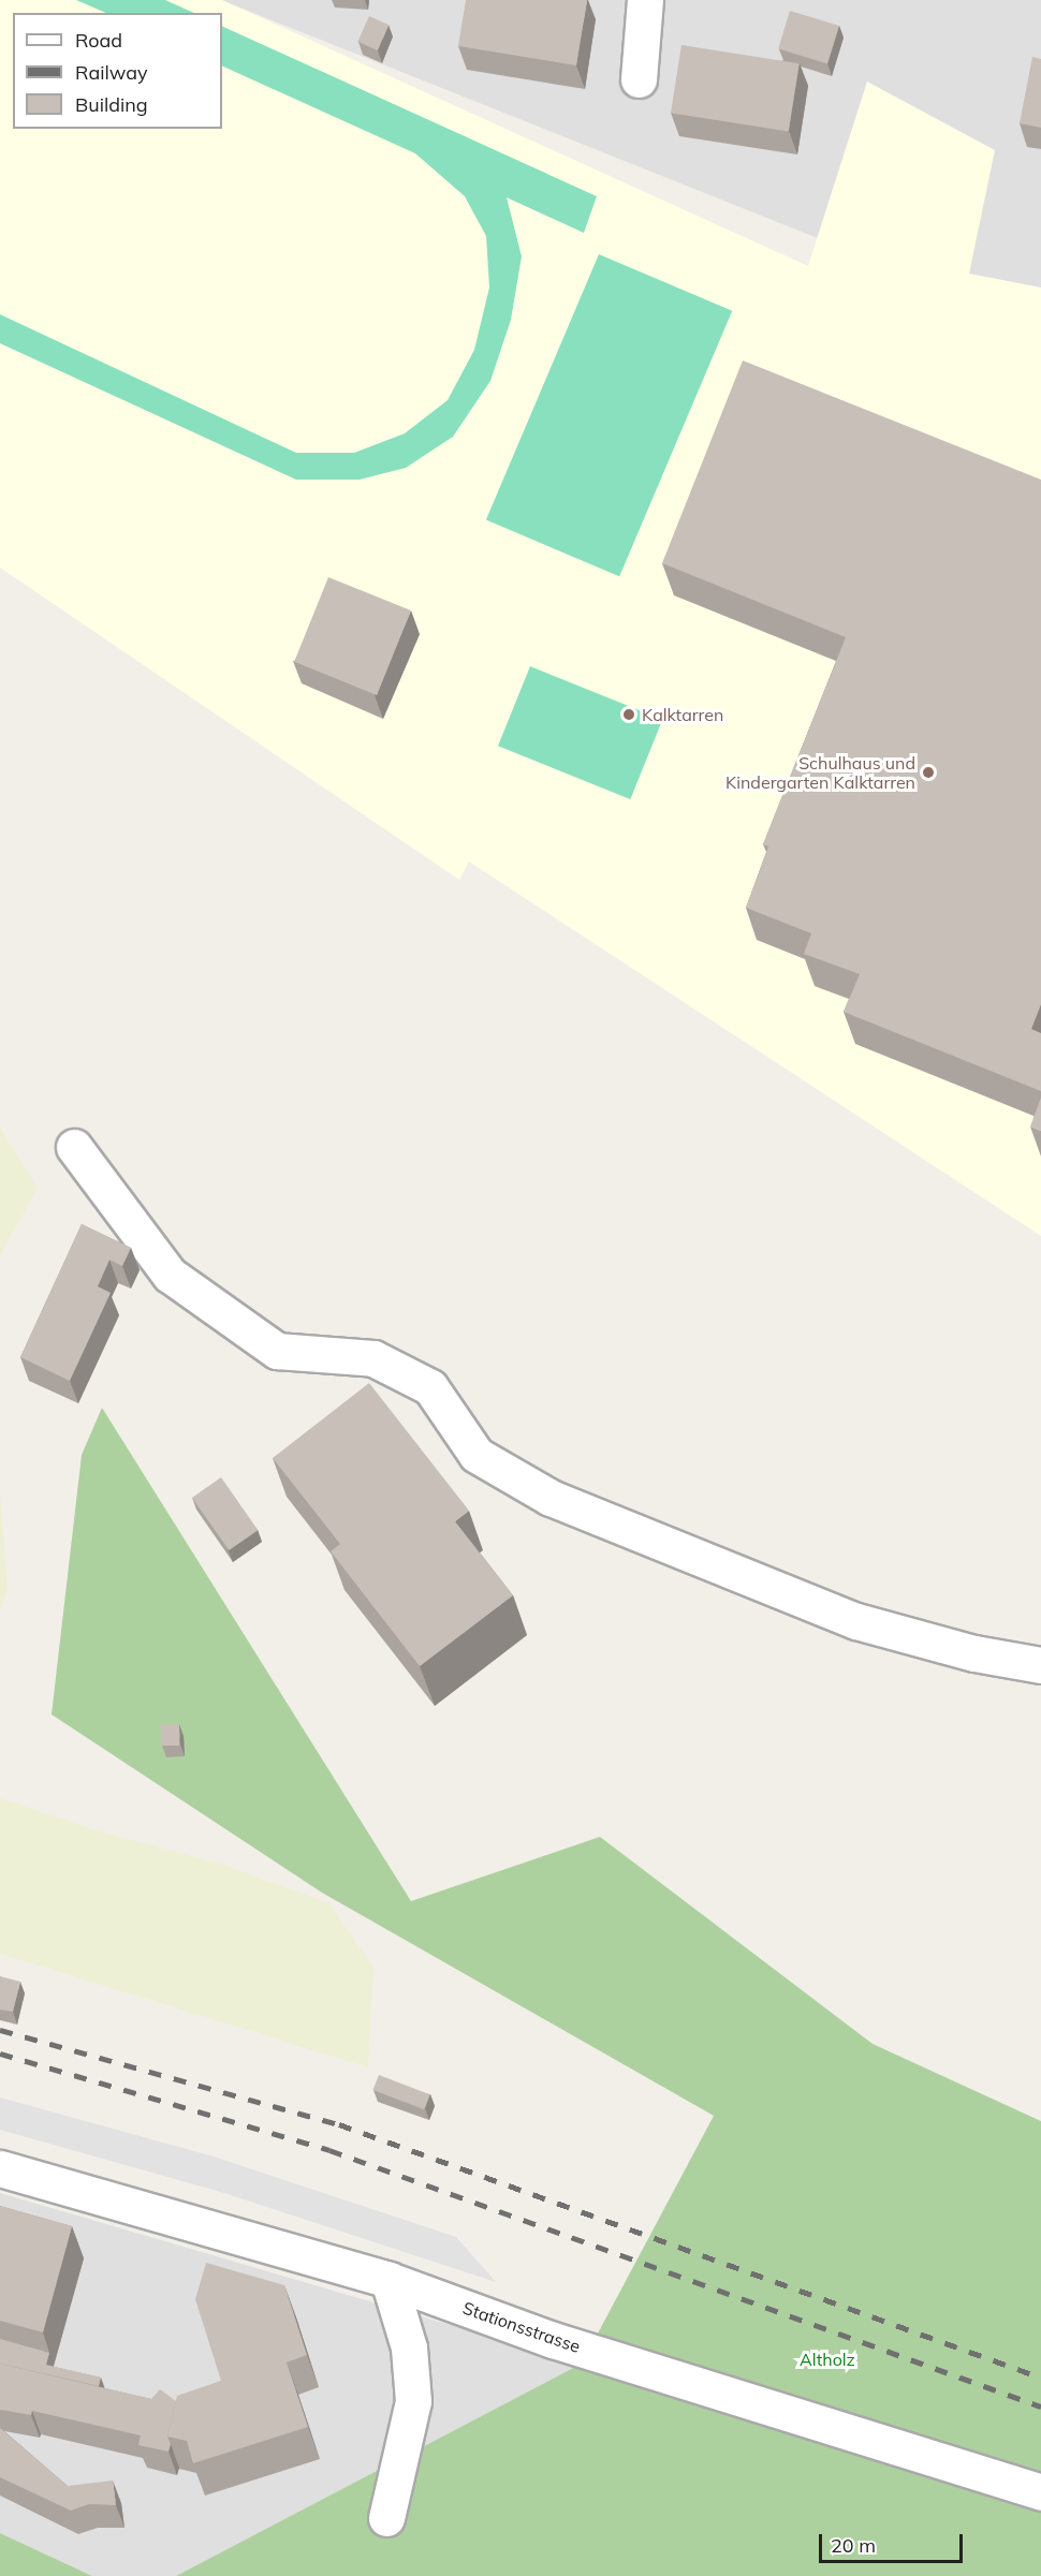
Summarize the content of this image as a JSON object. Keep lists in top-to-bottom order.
{
  "streets": {
    "street": ["Stationsstrasse"]
  },
  "parks": ["Altholz"],
  "places": ["Kalktarren", "Schulhaus und Kindergarten Kalktarren"],
  "legend": ["Road", "Railway", "Building"],
  "scale_bar": "20 m"
}
